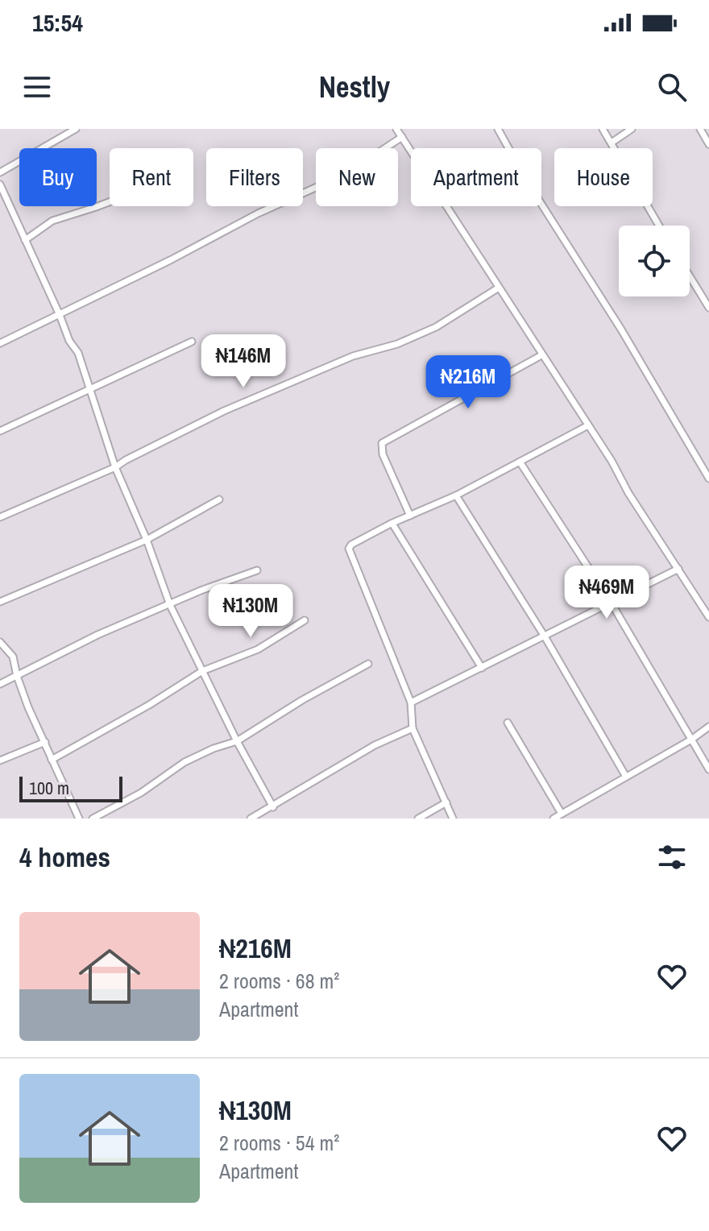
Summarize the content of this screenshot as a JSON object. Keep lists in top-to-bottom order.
{
  "scale_bar": "100 m",
  "page": {
    "status": "15:54",
    "header": "Nestly",
    "chip": [
      "Buy",
      "Rent",
      "Filters",
      "New",
      "Apartment",
      "House"
    ],
    "price": [
      "₦146M",
      "₦216M",
      "₦469M",
      "₦130M"
    ],
    "scale": "100 m",
    "heading": "4 homes",
    "list": [
      {
        "name": "₦216M",
        "note": "2 rooms · 68 m² · Apartment"
      },
      {
        "name": "₦130M",
        "note": "2 rooms · 54 m² · Apartment"
      }
    ]
  }
}
